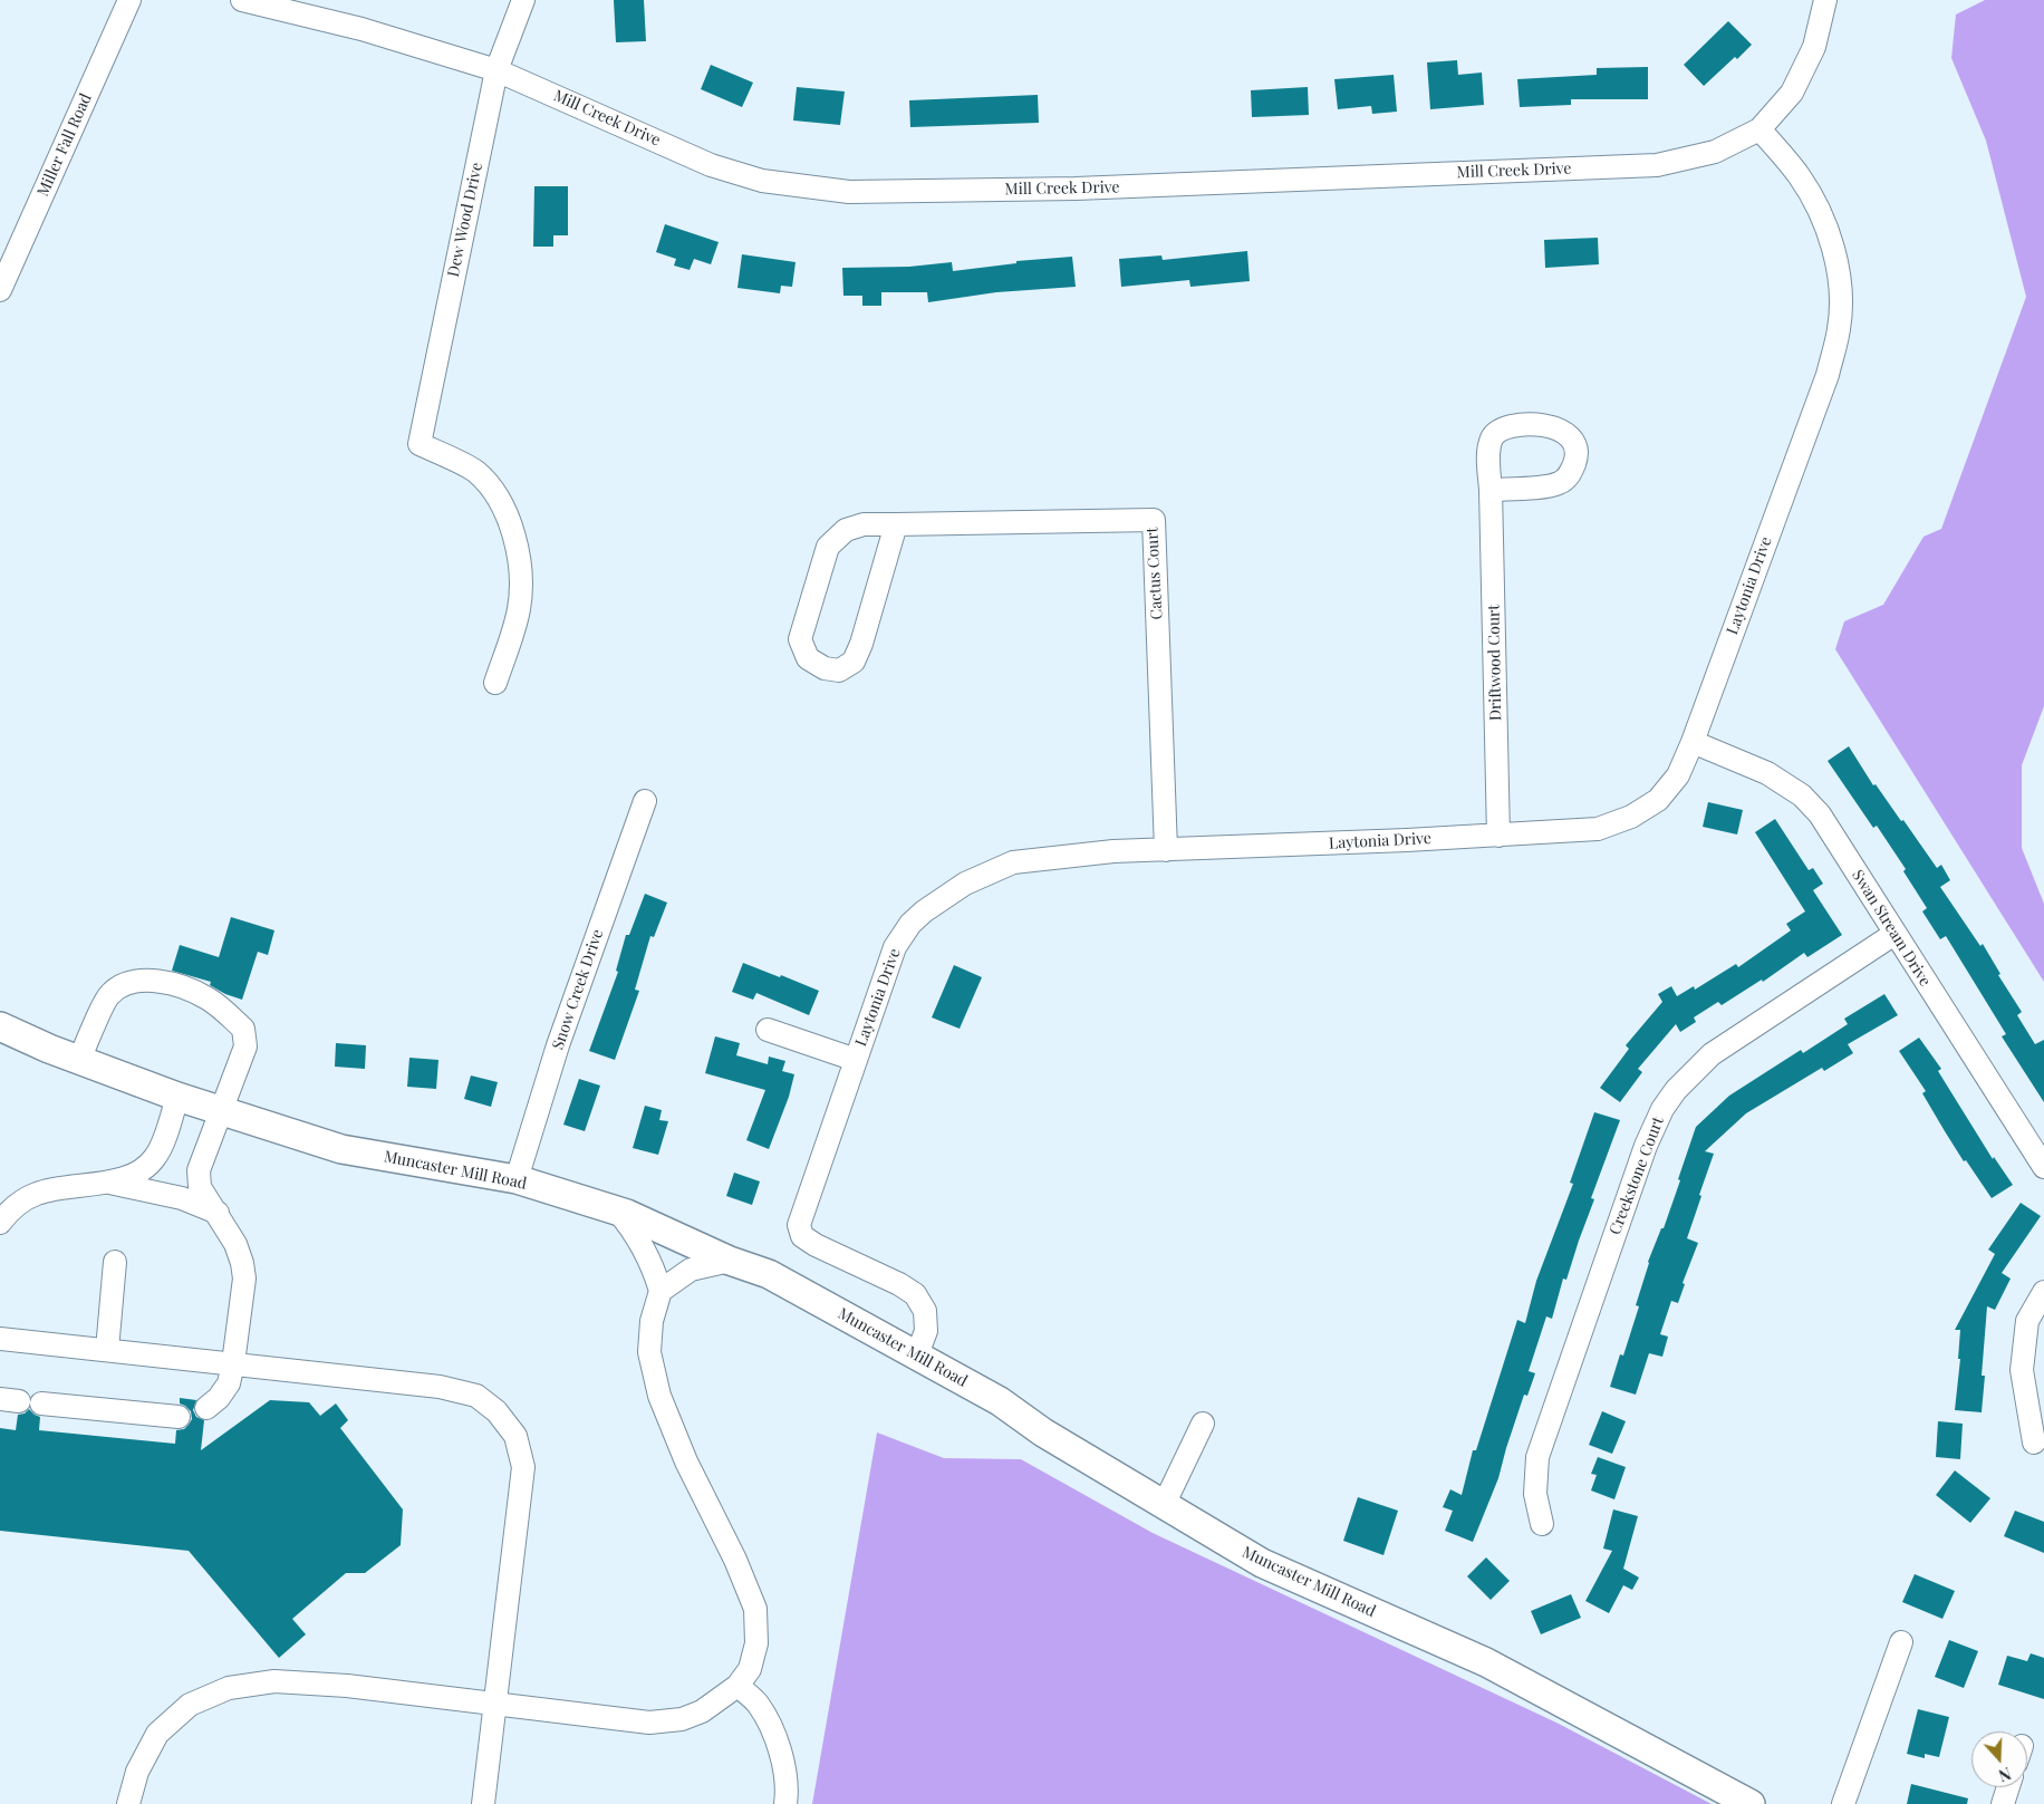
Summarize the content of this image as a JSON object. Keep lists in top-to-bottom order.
{
  "streets": {
    "main road": ["Muncaster Mill Road"],
    "street": [
      "Mill Creek Drive",
      "Miller Fall Road",
      "Dew Wood Drive",
      "Cactus Court",
      "Laytonia Drive",
      "Driftwood Court",
      "Swan Stream Drive",
      "Snow Creek Drive",
      "Creekstone Court"
    ]
  },
  "crossings": [
    ["Mill Creek Drive", "Dew Wood Drive"],
    ["Mill Creek Drive", "Laytonia Drive"],
    ["Cactus Court", "Laytonia Drive"],
    ["Laytonia Drive", "Driftwood Court"],
    ["Laytonia Drive", "Swan Stream Drive"],
    ["Laytonia Drive", "Muncaster Mill Road"],
    ["Swan Stream Drive", "Creekstone Court"],
    ["Snow Creek Drive", "Muncaster Mill Road"]
  ],
  "north": "bottom"
}
